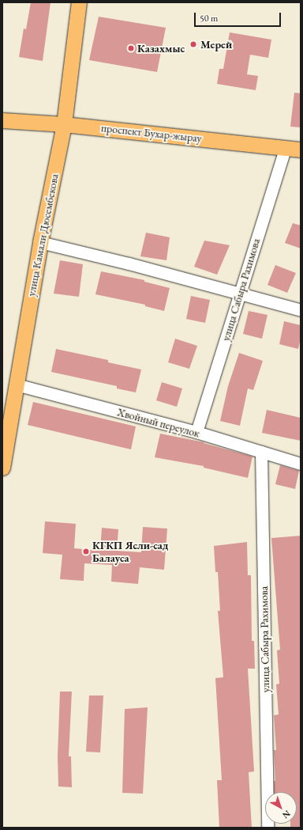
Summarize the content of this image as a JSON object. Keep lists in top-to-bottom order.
{
  "streets": {
    "main road": ["проспект Бухар-жырау", "улица Камали Дюсембекова"],
    "street": ["улица Сабыра Рахимова", "Хвойный переулок"]
  },
  "crossings": [
    ["проспект Бухар-жырау", "улица Камали Дюсембекова"],
    ["проспект Бухар-жырау", "улица Сабыра Рахимова"],
    ["улица Камали Дюсембекова", "Хвойный переулок"],
    ["улица Сабыра Рахимова", "Хвойный переулок"]
  ],
  "places": ["Мерей", "Казахмыс", "КГКП Ясли-сад Балауса"],
  "scale_bar": "50 m",
  "north": "bottom right"
}
